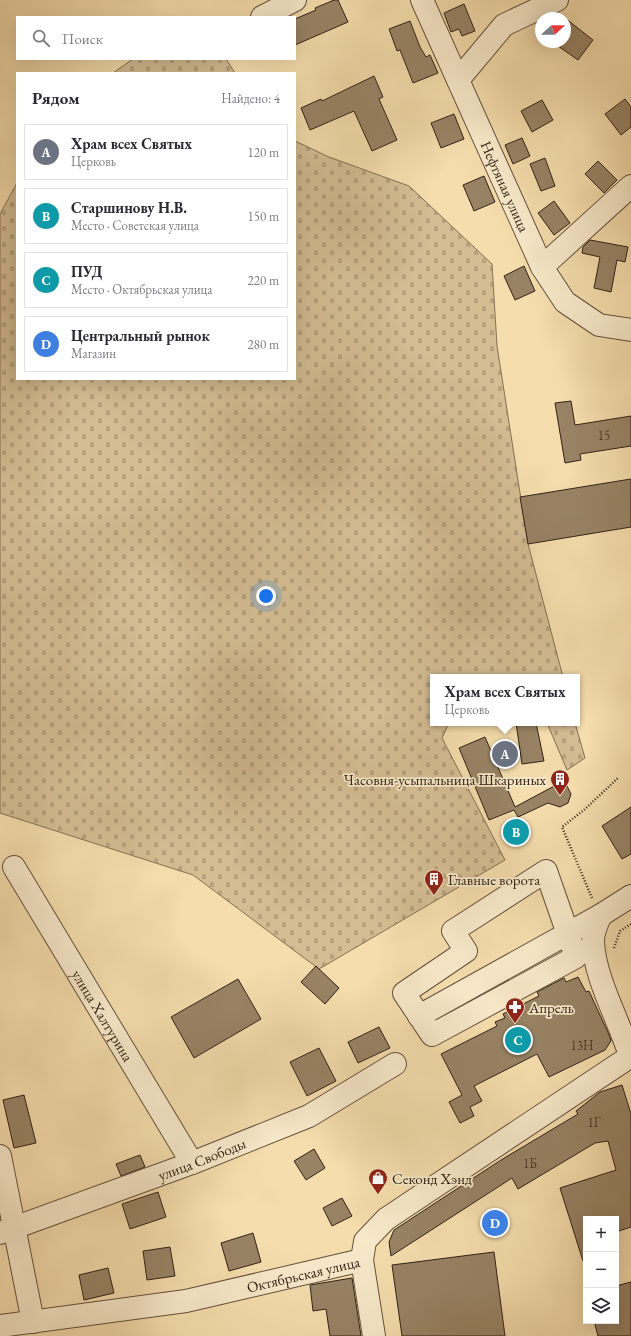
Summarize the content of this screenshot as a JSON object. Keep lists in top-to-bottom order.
{
  "streets": {
    "street": [
      "Нефтяная улица",
      "улица Халтурина",
      "улица Свободы",
      "Октябрьская улица"
    ]
  },
  "crossings": [
    ["улица Халтурина", "улица Свободы"]
  ],
  "places": {
    "building": ["Часовня-усыпальница Шкариных", "Главные ворота"],
    "pharmacy": ["Апрель"],
    "shop": ["Секонд Хэнд"]
  },
  "house_numbers": [
    "15",
    "13Н",
    "1Г",
    "1Б"
  ],
  "north": "right",
  "page": {
    "search": "Поиск",
    "heading": ["Рядом", "Найдено: 4"],
    "list": [
      {
        "mark": "A",
        "name": "Храм всех Святых",
        "note": "Церковь",
        "value": "120 m"
      },
      {
        "mark": "B",
        "name": "Старшинову Н.В.",
        "note": "Место · Советская улица",
        "value": "150 m"
      },
      {
        "mark": "C",
        "name": "ПУД",
        "note": "Место · Октябрьская улица",
        "value": "220 m"
      },
      {
        "mark": "D",
        "name": "Центральный рынок",
        "note": "Магазин",
        "value": "280 m"
      }
    ],
    "popup": ["Храм всех Святых", "Церковь"],
    "pins": [
      "A",
      "B",
      "C",
      "D"
    ],
    "map_buttons": ["+", "−"]
  }
}
